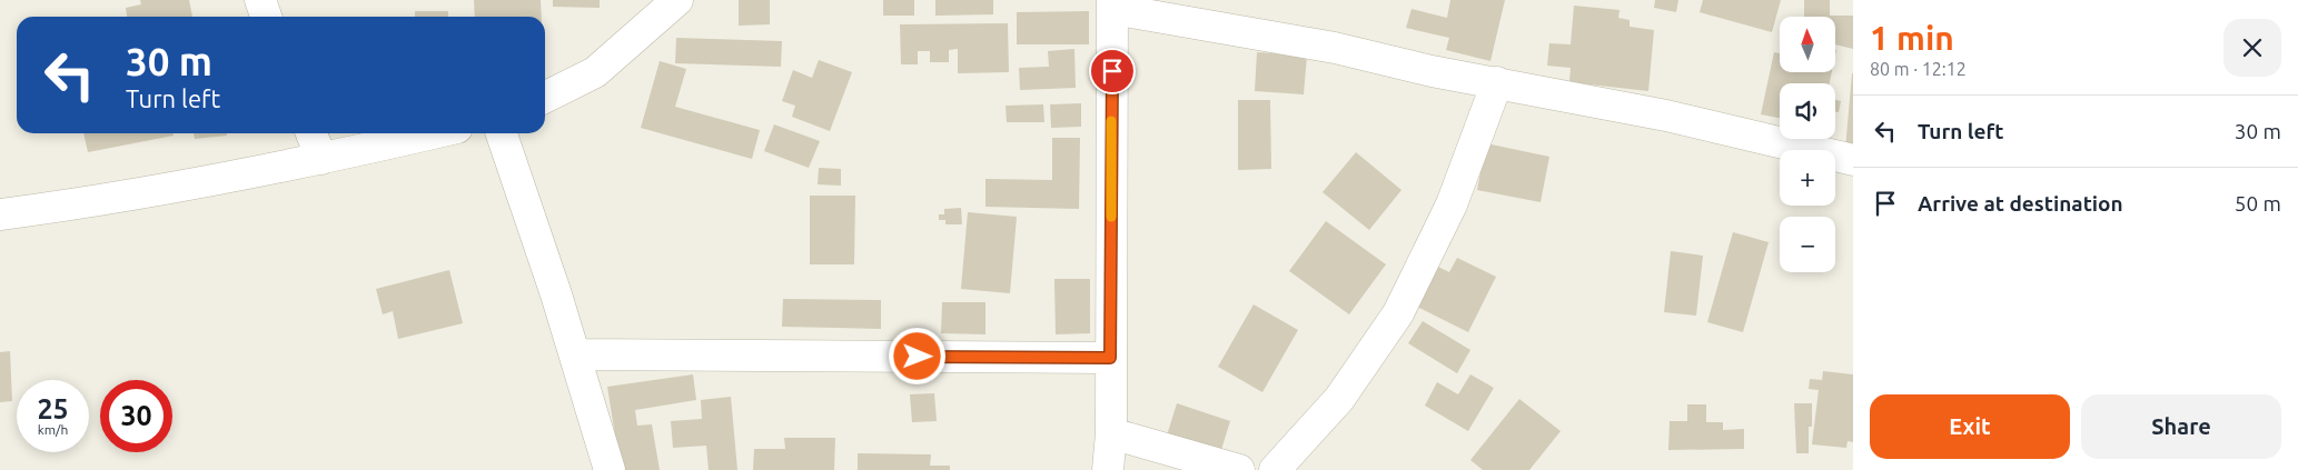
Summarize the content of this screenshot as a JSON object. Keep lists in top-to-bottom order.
{
  "north": "top",
  "page": {
    "heading": ["1 min", "80 m · 12:12"],
    "map_buttons": ["+", "−"],
    "turn": ["30 m", "Turn left"],
    "list": [
      {
        "name": "Turn left",
        "value": "30 m"
      },
      {
        "name": "Arrive at destination",
        "value": "50 m"
      }
    ],
    "speed": "25 km/h",
    "limit": "30",
    "buttons": ["Exit", "Share"]
  }
}
